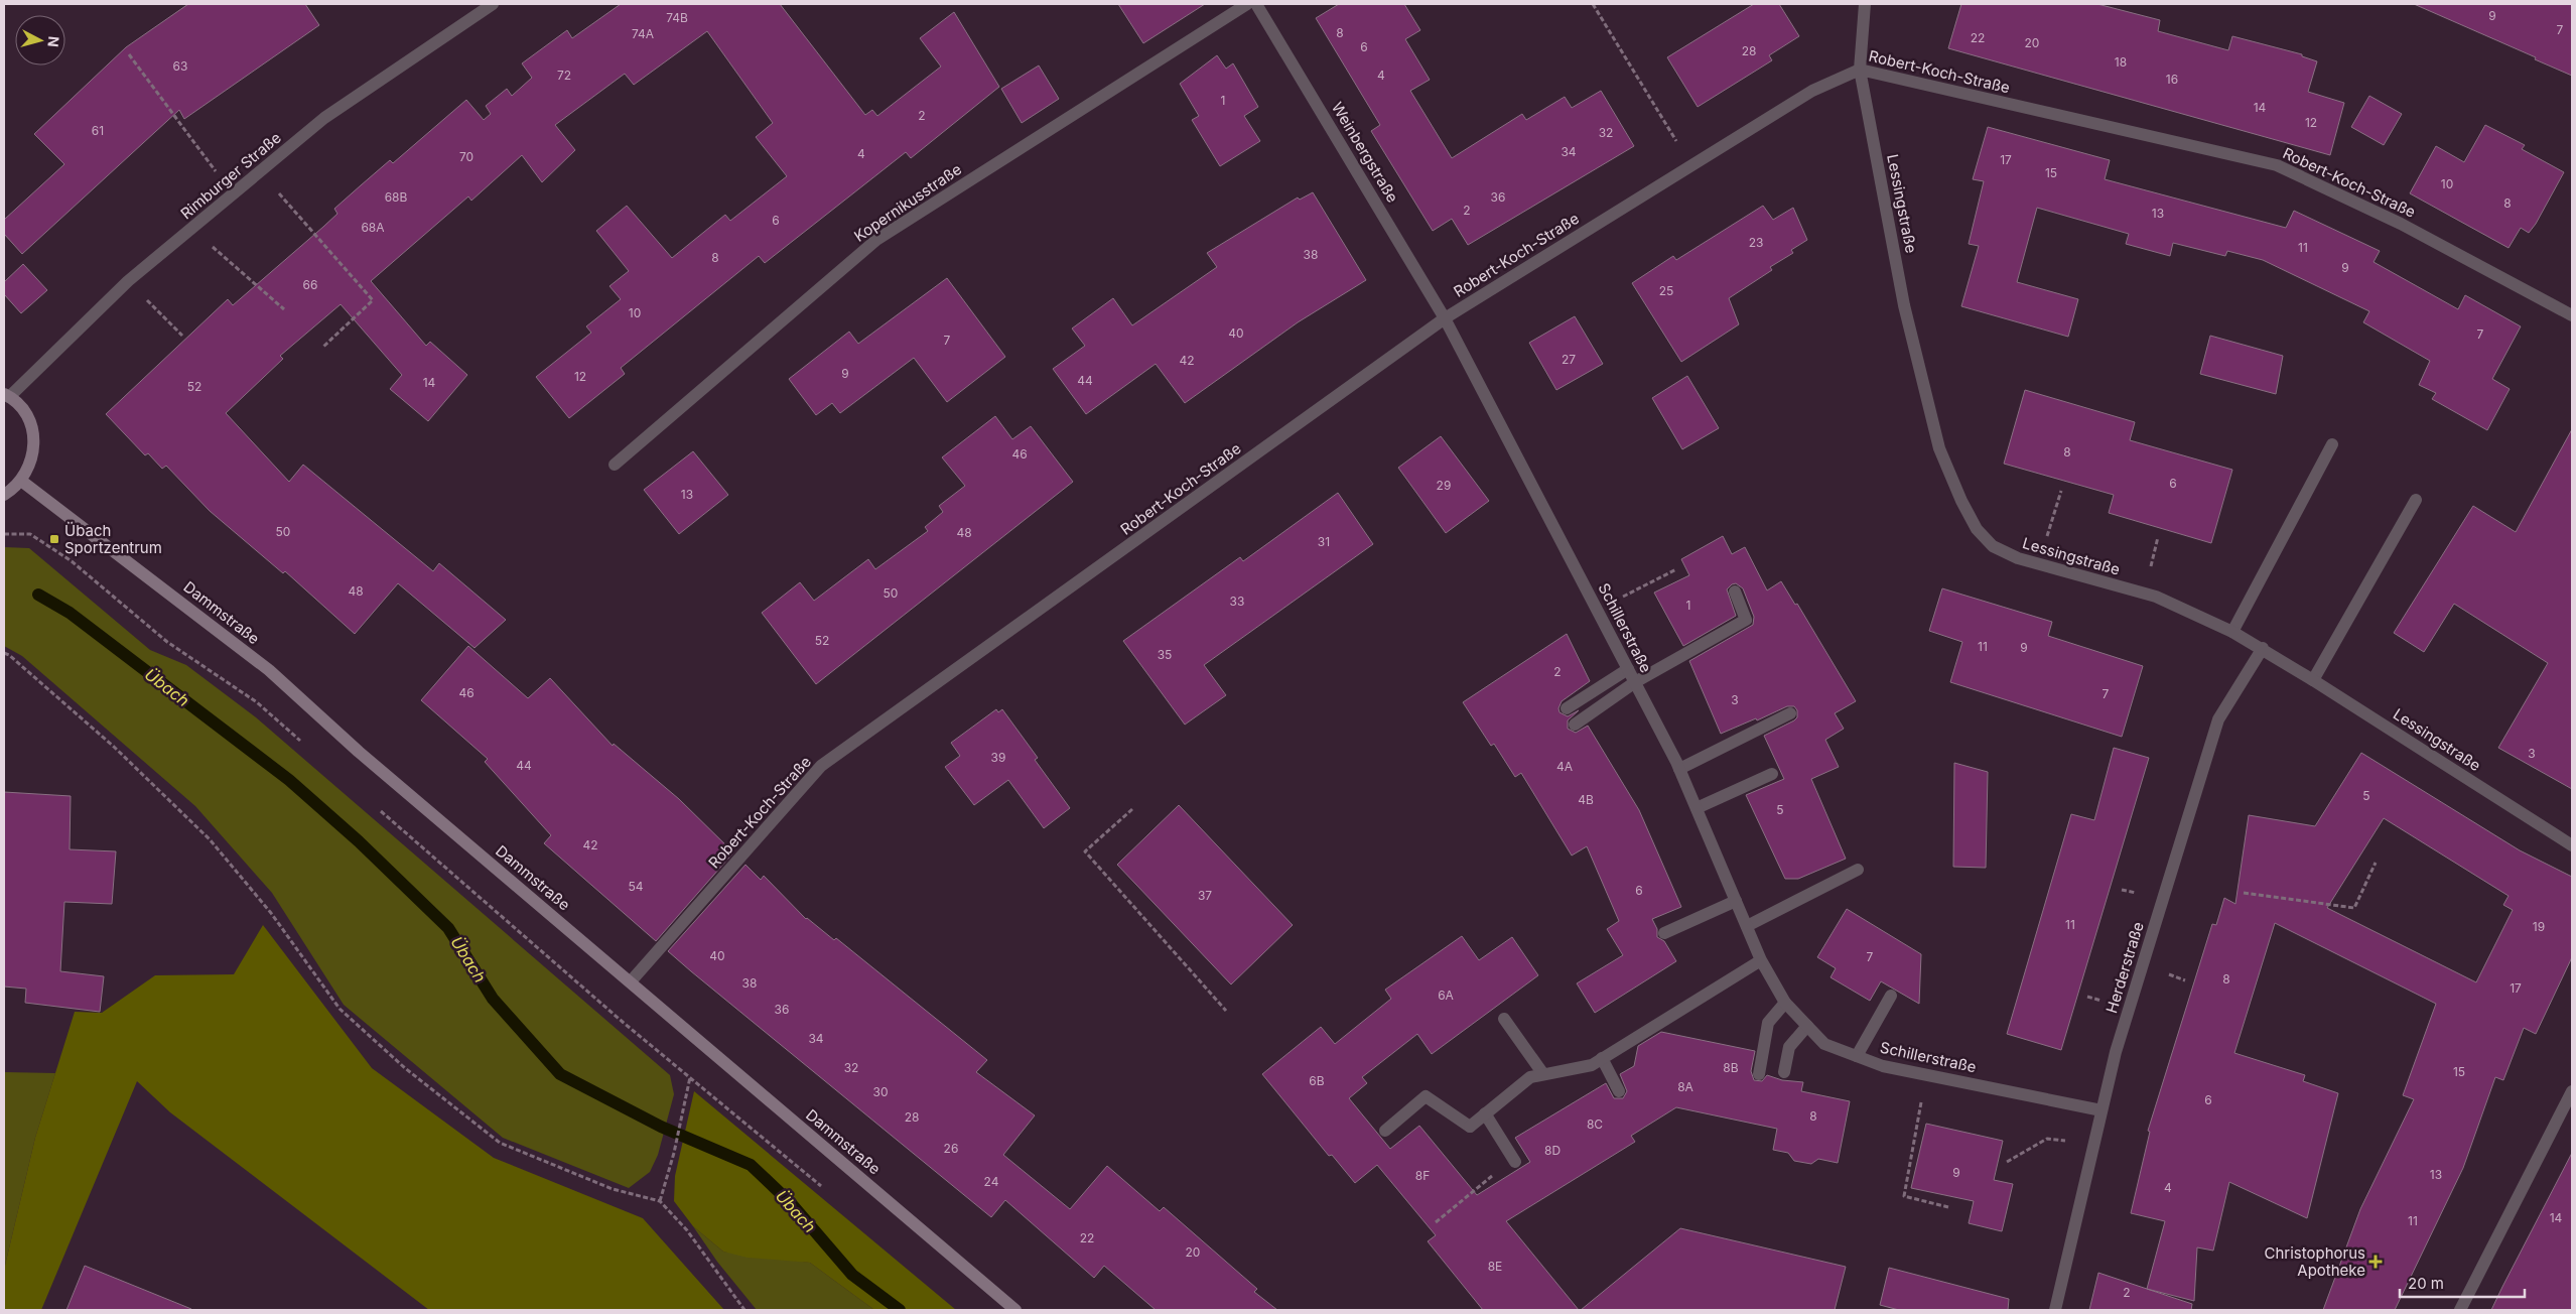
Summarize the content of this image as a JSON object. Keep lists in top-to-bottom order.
{
  "streets": {
    "street": [
      "Robert-Koch-Straße",
      "Weinbergstraße",
      "Rimburger Straße",
      "Kopernikusstraße",
      "Lessingstraße",
      "Dammstraße",
      "Schillerstraße",
      "Herderstraße"
    ]
  },
  "crossings": [
    ["Robert-Koch-Straße", "Weinbergstraße"],
    ["Robert-Koch-Straße", "Lessingstraße"],
    ["Robert-Koch-Straße", "Dammstraße"],
    ["Robert-Koch-Straße", "Schillerstraße"],
    ["Weinbergstraße", "Schillerstraße"],
    ["Lessingstraße", "Herderstraße"],
    ["Schillerstraße", "Herderstraße"]
  ],
  "water": ["Übach"],
  "places": {
    "transit": ["Übach Sportzentrum"],
    "health": ["Christophorus Apotheke"]
  },
  "house_numbers": [
    "9",
    "74B",
    "7",
    "8",
    "74A",
    "22",
    "20",
    "6",
    "28",
    "18",
    "63",
    "72",
    "4",
    "16",
    "1",
    "14",
    "2",
    "12",
    "61",
    "32",
    "34",
    "4",
    "70",
    "17",
    "15",
    "10",
    "68B",
    "36",
    "8",
    "2",
    "13",
    "6",
    "68A",
    "23",
    "11",
    "38",
    "8",
    "9",
    "66",
    "25",
    "10",
    "40",
    "7",
    "7",
    "27",
    "42",
    "9",
    "12",
    "44",
    "14",
    "52",
    "8",
    "46",
    "6",
    "29",
    "13",
    "50",
    "48",
    "31",
    "48",
    "50",
    "33",
    "1",
    "52",
    "11",
    "9",
    "35",
    "2",
    "46",
    "7",
    "3",
    "3",
    "39",
    "44",
    "4A",
    "5",
    "4B",
    "5",
    "42",
    "54",
    "6",
    "37",
    "11",
    "19",
    "40",
    "7",
    "8",
    "38",
    "17",
    "6A",
    "36",
    "34",
    "32",
    "8B",
    "15",
    "6B",
    "8A",
    "30",
    "6",
    "8",
    "28",
    "8C",
    "26",
    "8D",
    "9",
    "13",
    "8F",
    "24",
    "4",
    "14",
    "11",
    "22",
    "20",
    "8E",
    "2"
  ],
  "scale_bar": "20 m",
  "north": "right"
}
